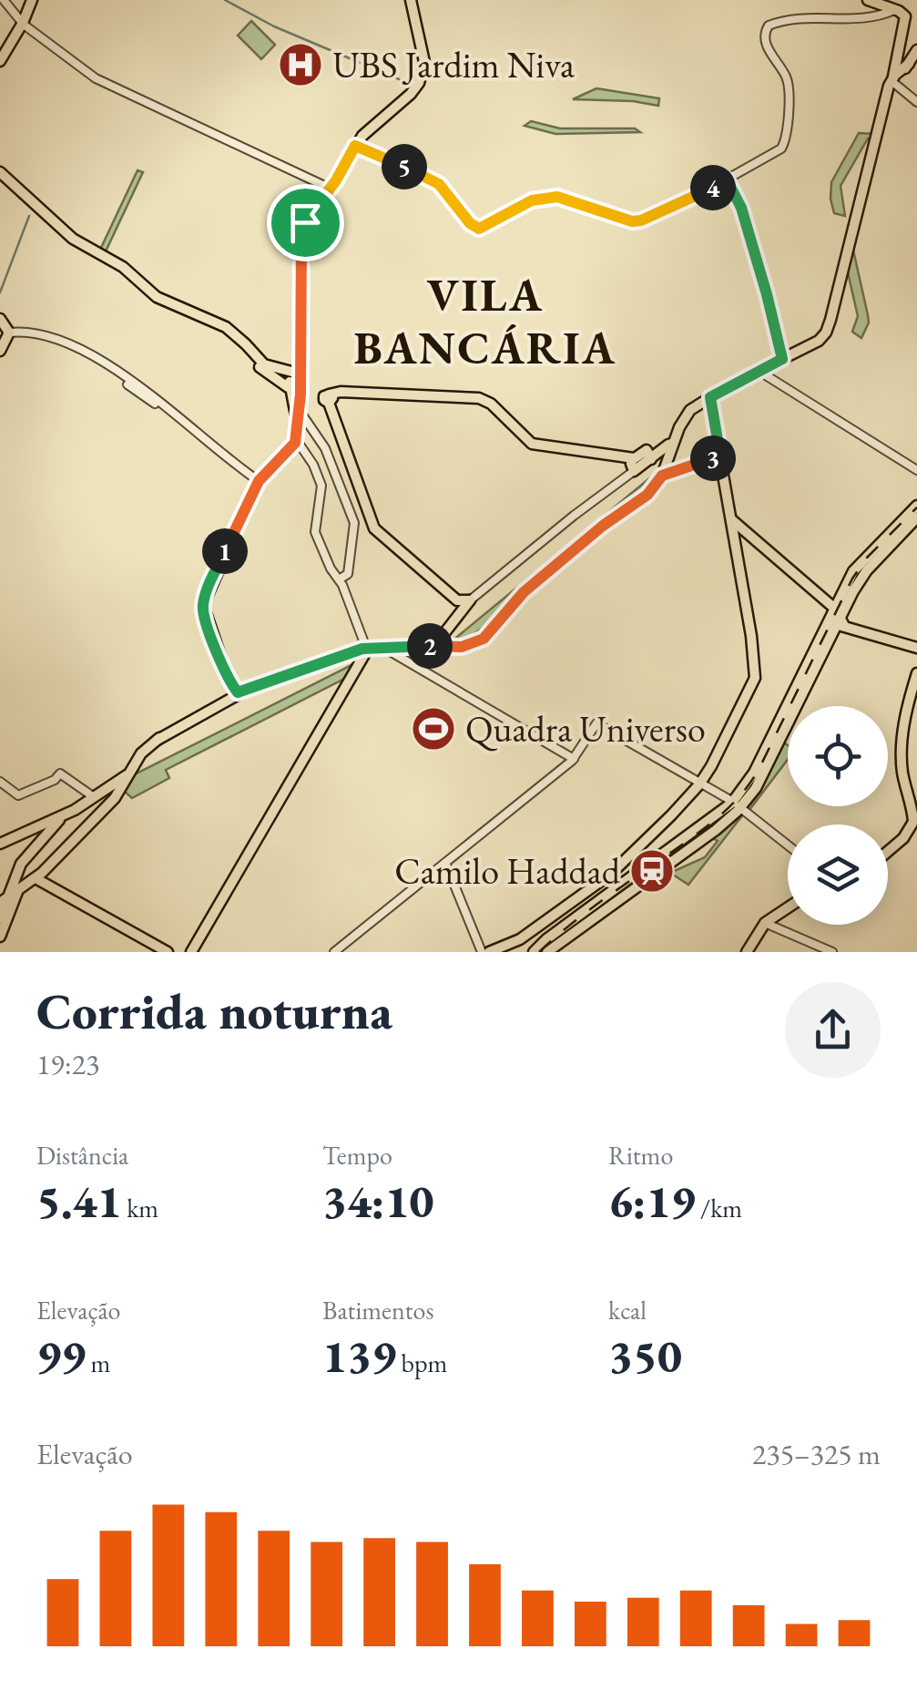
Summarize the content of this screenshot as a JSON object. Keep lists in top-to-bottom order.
{
  "districts": ["VILA BANCÁRIA"],
  "places": {
    "hospital": ["UBS Jardim Niva"],
    "sports": ["Quadra Universo"],
    "station": ["Camilo Haddad"]
  },
  "page": {
    "pins": [
      "5",
      "4",
      "3",
      "1",
      "2"
    ],
    "heading": ["Corrida noturna", "19:23"],
    "stats": [
      ["Distância", "5.41 km"],
      ["Tempo", "34:10"],
      ["Ritmo", "6:19 /km"],
      ["Elevação", "99 m"],
      ["Batimentos", "139 bpm"],
      ["kcal", "350"]
    ],
    "chart": ["Elevação", "235–325 m"]
  }
}
